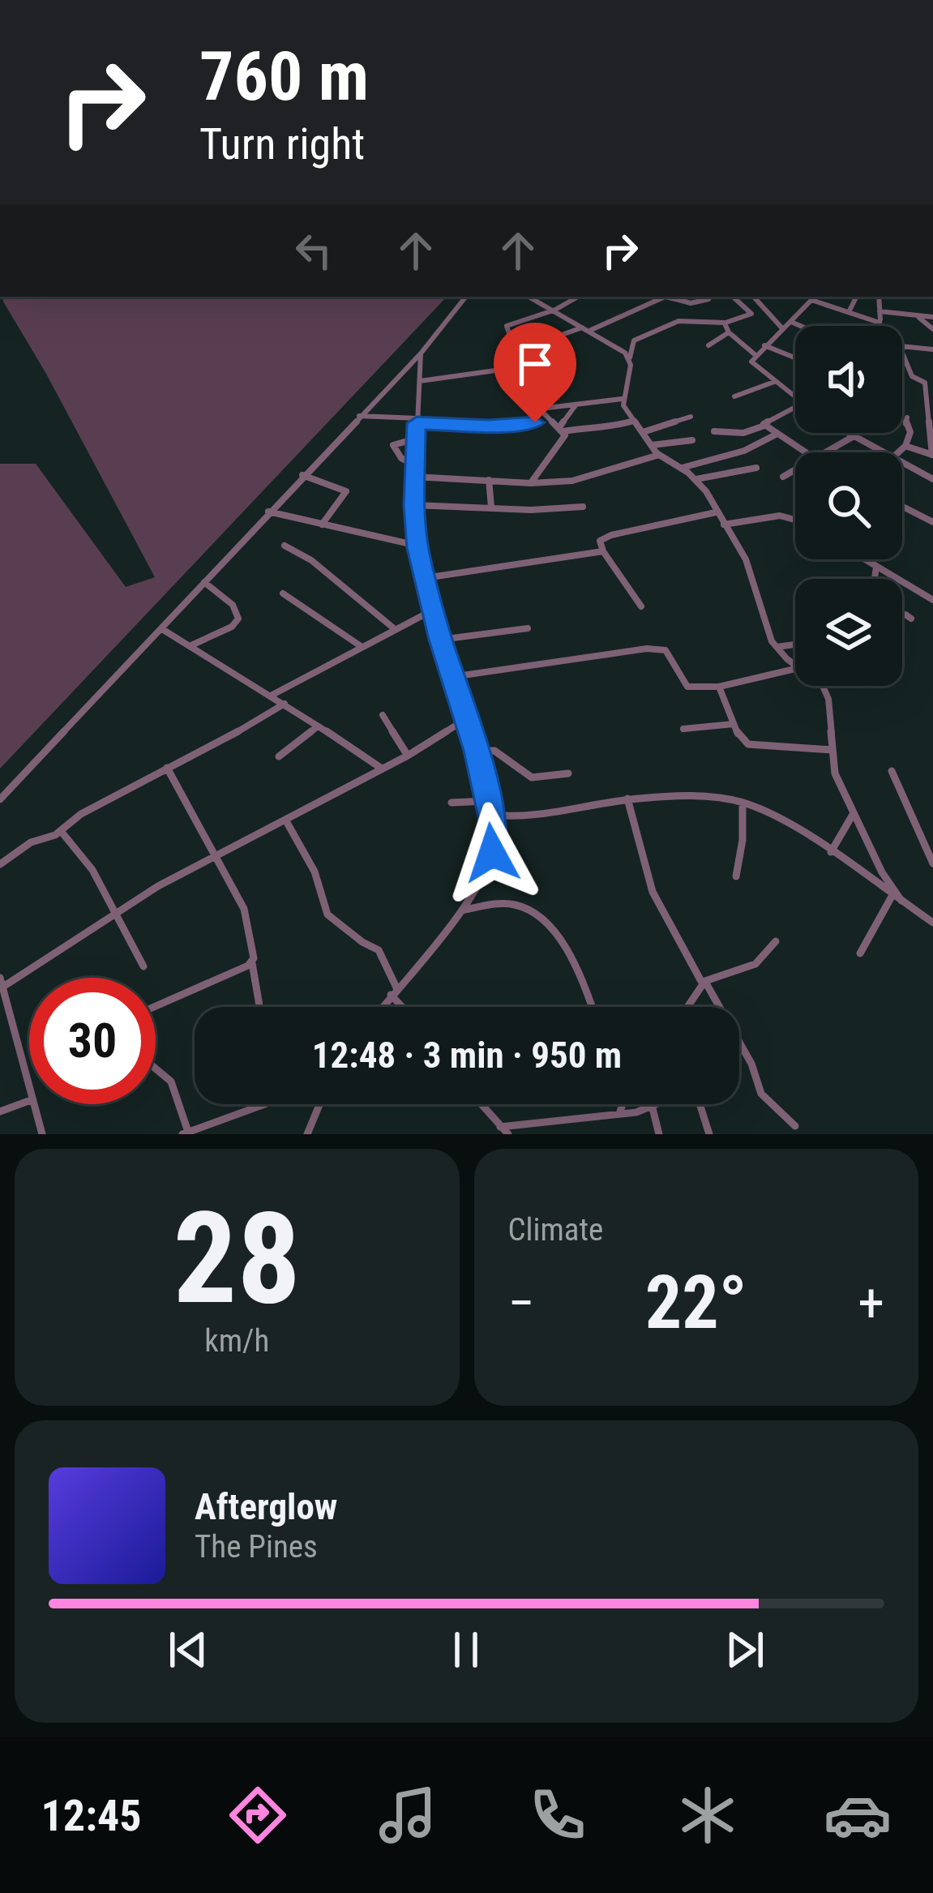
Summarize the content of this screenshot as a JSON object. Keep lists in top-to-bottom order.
{
  "page": {
    "turn": ["760 m", "Turn right"],
    "limit": "30",
    "trip": "12:48 · 3 min · 950 m",
    "tile": [
      ["28", "km/h"],
      "Climate"
    ],
    "heat": ["−", "22°", "+"],
    "song": ["Afterglow", "The Pines"],
    "tabs": "12:45"
  }
}
